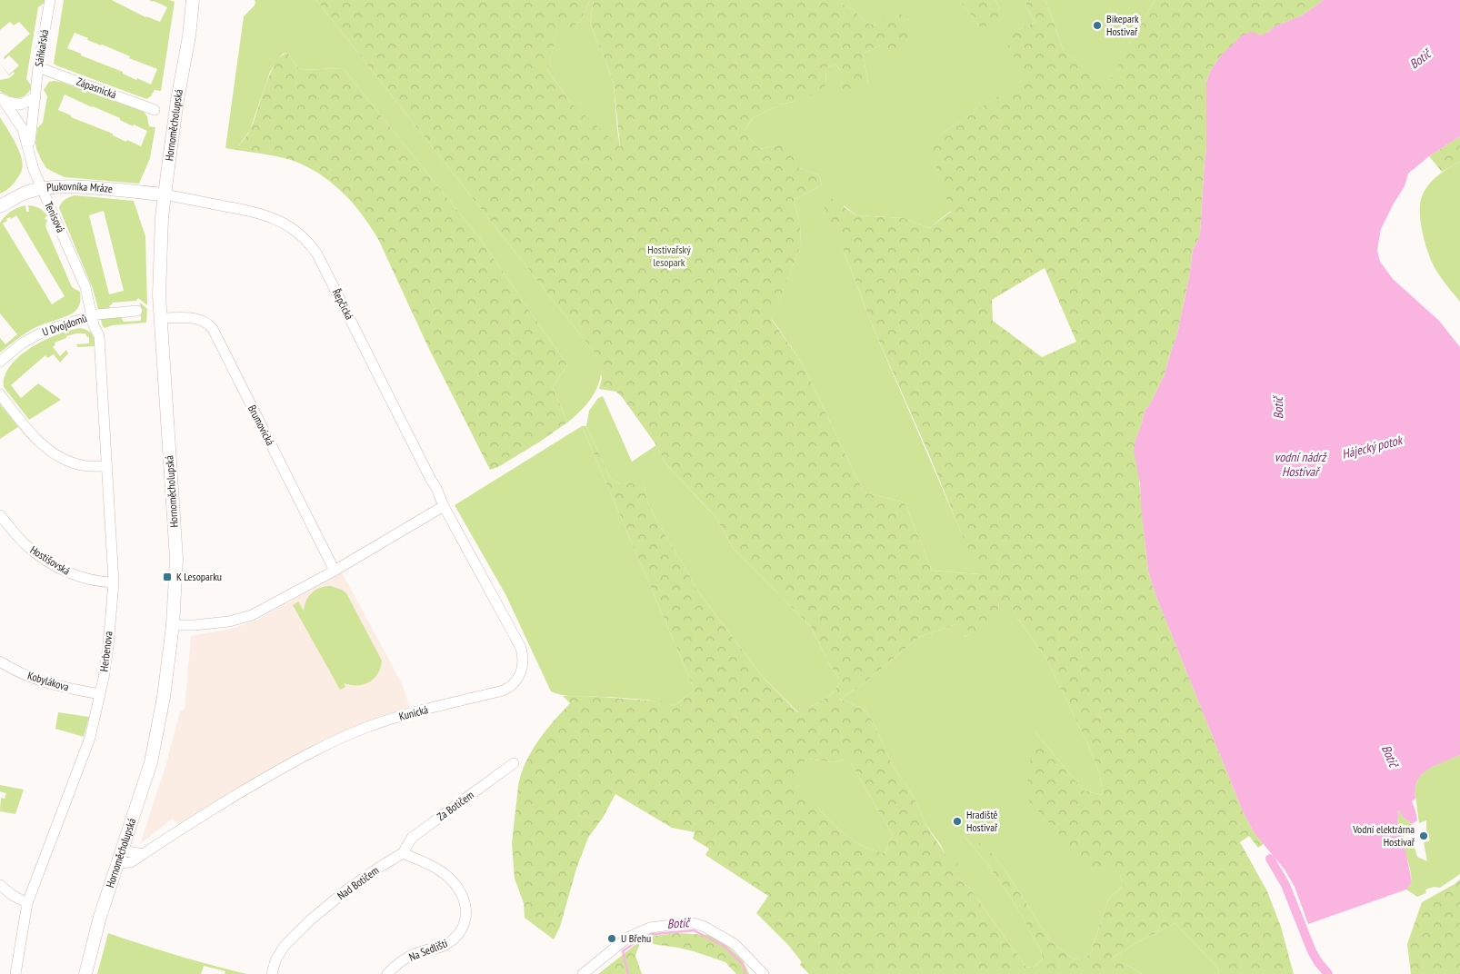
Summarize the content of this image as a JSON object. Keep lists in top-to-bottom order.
{
  "streets": {
    "street": [
      "Sáňkařská",
      "Zápasnická",
      "Hornoměcholupská",
      "Plukovníka Mráze",
      "Tenisová",
      "Řepčická",
      "U Dvojdomů",
      "Brumovická",
      "Hostišovská",
      "Herbenova",
      "Kobylákova",
      "Kunická",
      "Za Botičem",
      "Nad Botičem",
      "Na Sedlišti"
    ]
  },
  "crossings": [
    ["Sáňkařská", "Zápasnická"],
    ["Sáňkařská", "Tenisová"],
    ["Hornoměcholupská", "Plukovníka Mráze"],
    ["Hornoměcholupská", "Řepčická"],
    ["Hornoměcholupská", "Brumovická"],
    ["Hornoměcholupská", "Kunická"],
    ["Plukovníka Mráze", "Tenisová"],
    ["Plukovníka Mráze", "Řepčická"],
    ["Tenisová", "U Dvojdomů"],
    ["Tenisová", "Herbenova"],
    ["Řepčická", "Kunická"],
    ["U Dvojdomů", "Herbenova"],
    ["Hostišovská", "Herbenova"],
    ["Herbenova", "Kobylákova"],
    ["Za Botičem", "Nad Botičem"],
    ["Za Botičem", "Na Sedlišti"],
    ["Nad Botičem", "Na Sedlišti"]
  ],
  "water": ["Botič", "Hájecký potok", "vodní nádrž Hostivař"],
  "parks": ["Hostivařský lesopark"],
  "places": {
    "other": [
      "Bikepark Hostivař",
      "Hradiště Hostivař",
      "Vodní elektrárna Hostivař",
      "U Břehu"
    ],
    "transit": ["K Lesoparku"]
  }
}
